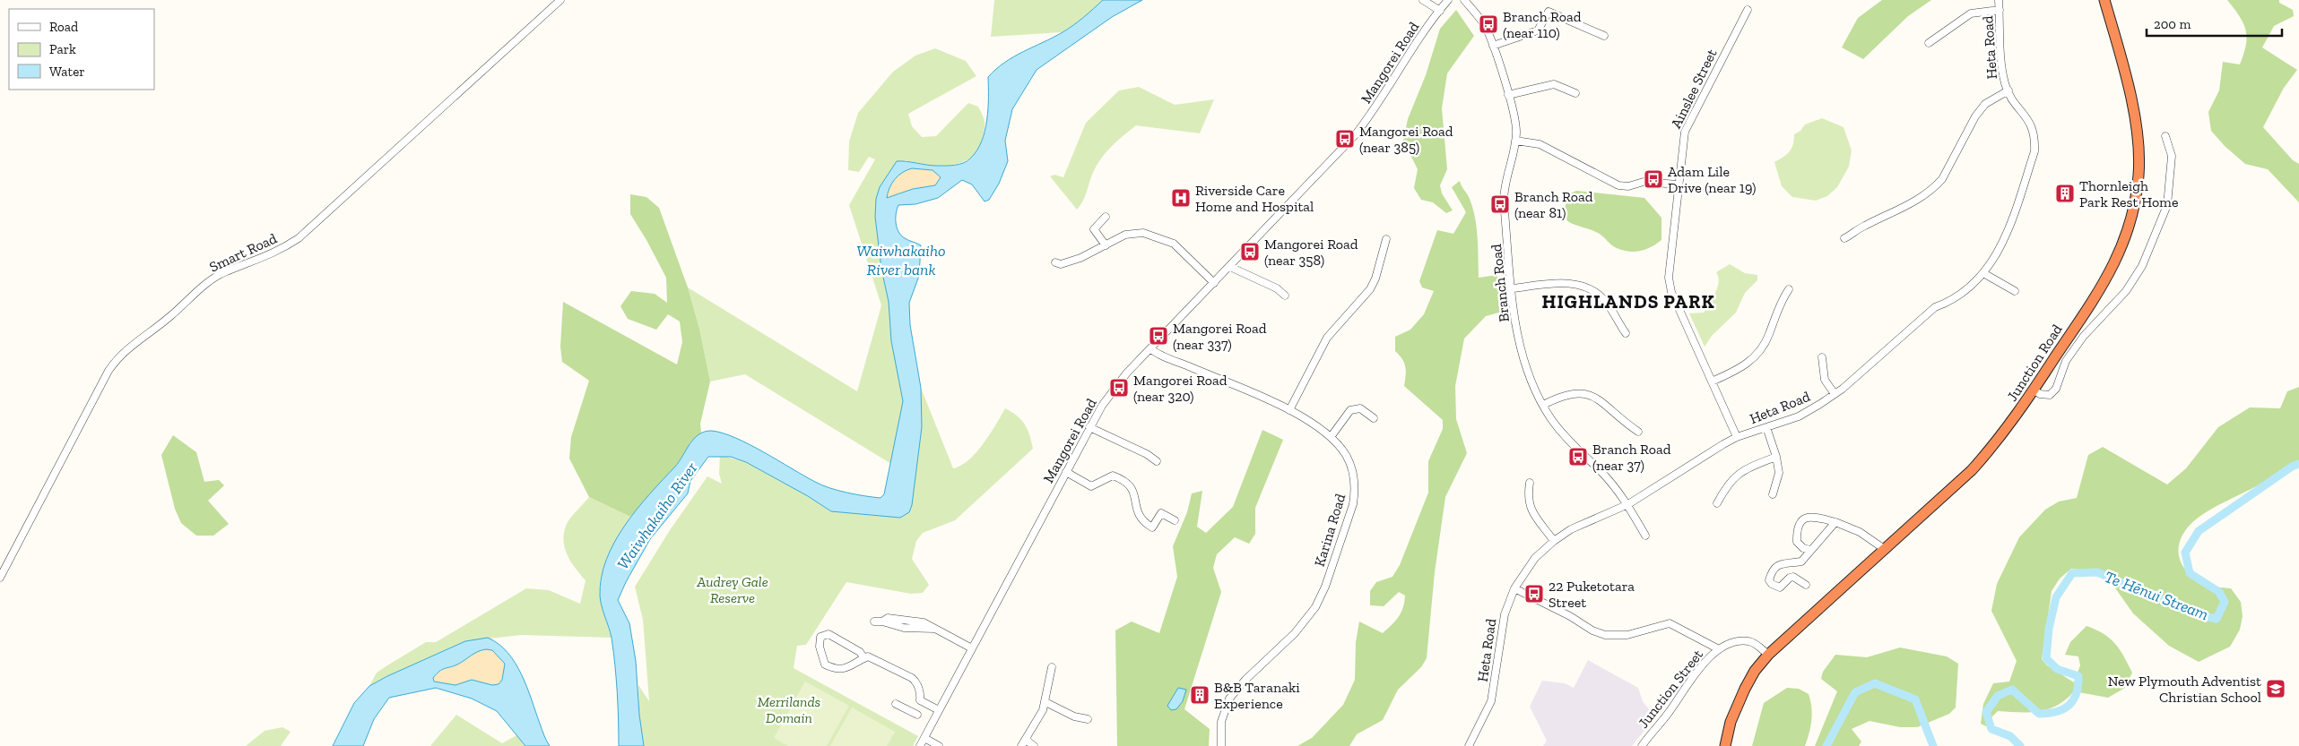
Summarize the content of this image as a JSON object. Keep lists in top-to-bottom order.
{
  "streets": {
    "highway": ["Junction Road"],
    "street": [
      "Heta Road",
      "Mangorei Road",
      "Ainslee Street",
      "Smart Road",
      "Branch Road",
      "Karina Road",
      "Junction Street"
    ]
  },
  "crossings": [
    ["Heta Road", "Ainslee Street"],
    ["Heta Road", "Branch Road"],
    ["Mangorei Road", "Karina Road"],
    ["Junction Road", "Junction Street"]
  ],
  "districts": ["HIGHLANDS PARK"],
  "water": ["Waiwhakaiho River bank", "Waiwhakaiho River", "Te Hēnui Stream"],
  "parks": ["Audrey Gale Reserve", "Merrilands Domain"],
  "places": {
    "bus stop": [
      "Branch Road (near 110)",
      "Mangorei Road (near 385)",
      "Adam Lile Drive (near 19)",
      "Branch Road (near 81)",
      "Mangorei Road (near 358)",
      "Mangorei Road (near 337)",
      "Mangorei Road (near 320)",
      "Branch Road (near 37)",
      "22 Puketotara Street"
    ],
    "building": ["Thornleigh Park Rest Home", "B&B Taranaki Experience"],
    "hospital": ["Riverside Care Home and Hospital"],
    "school or university": ["New Plymouth Adventist Christian School"]
  },
  "legend": ["Road", "Park", "Water"],
  "scale_bar": "200 m"
}
